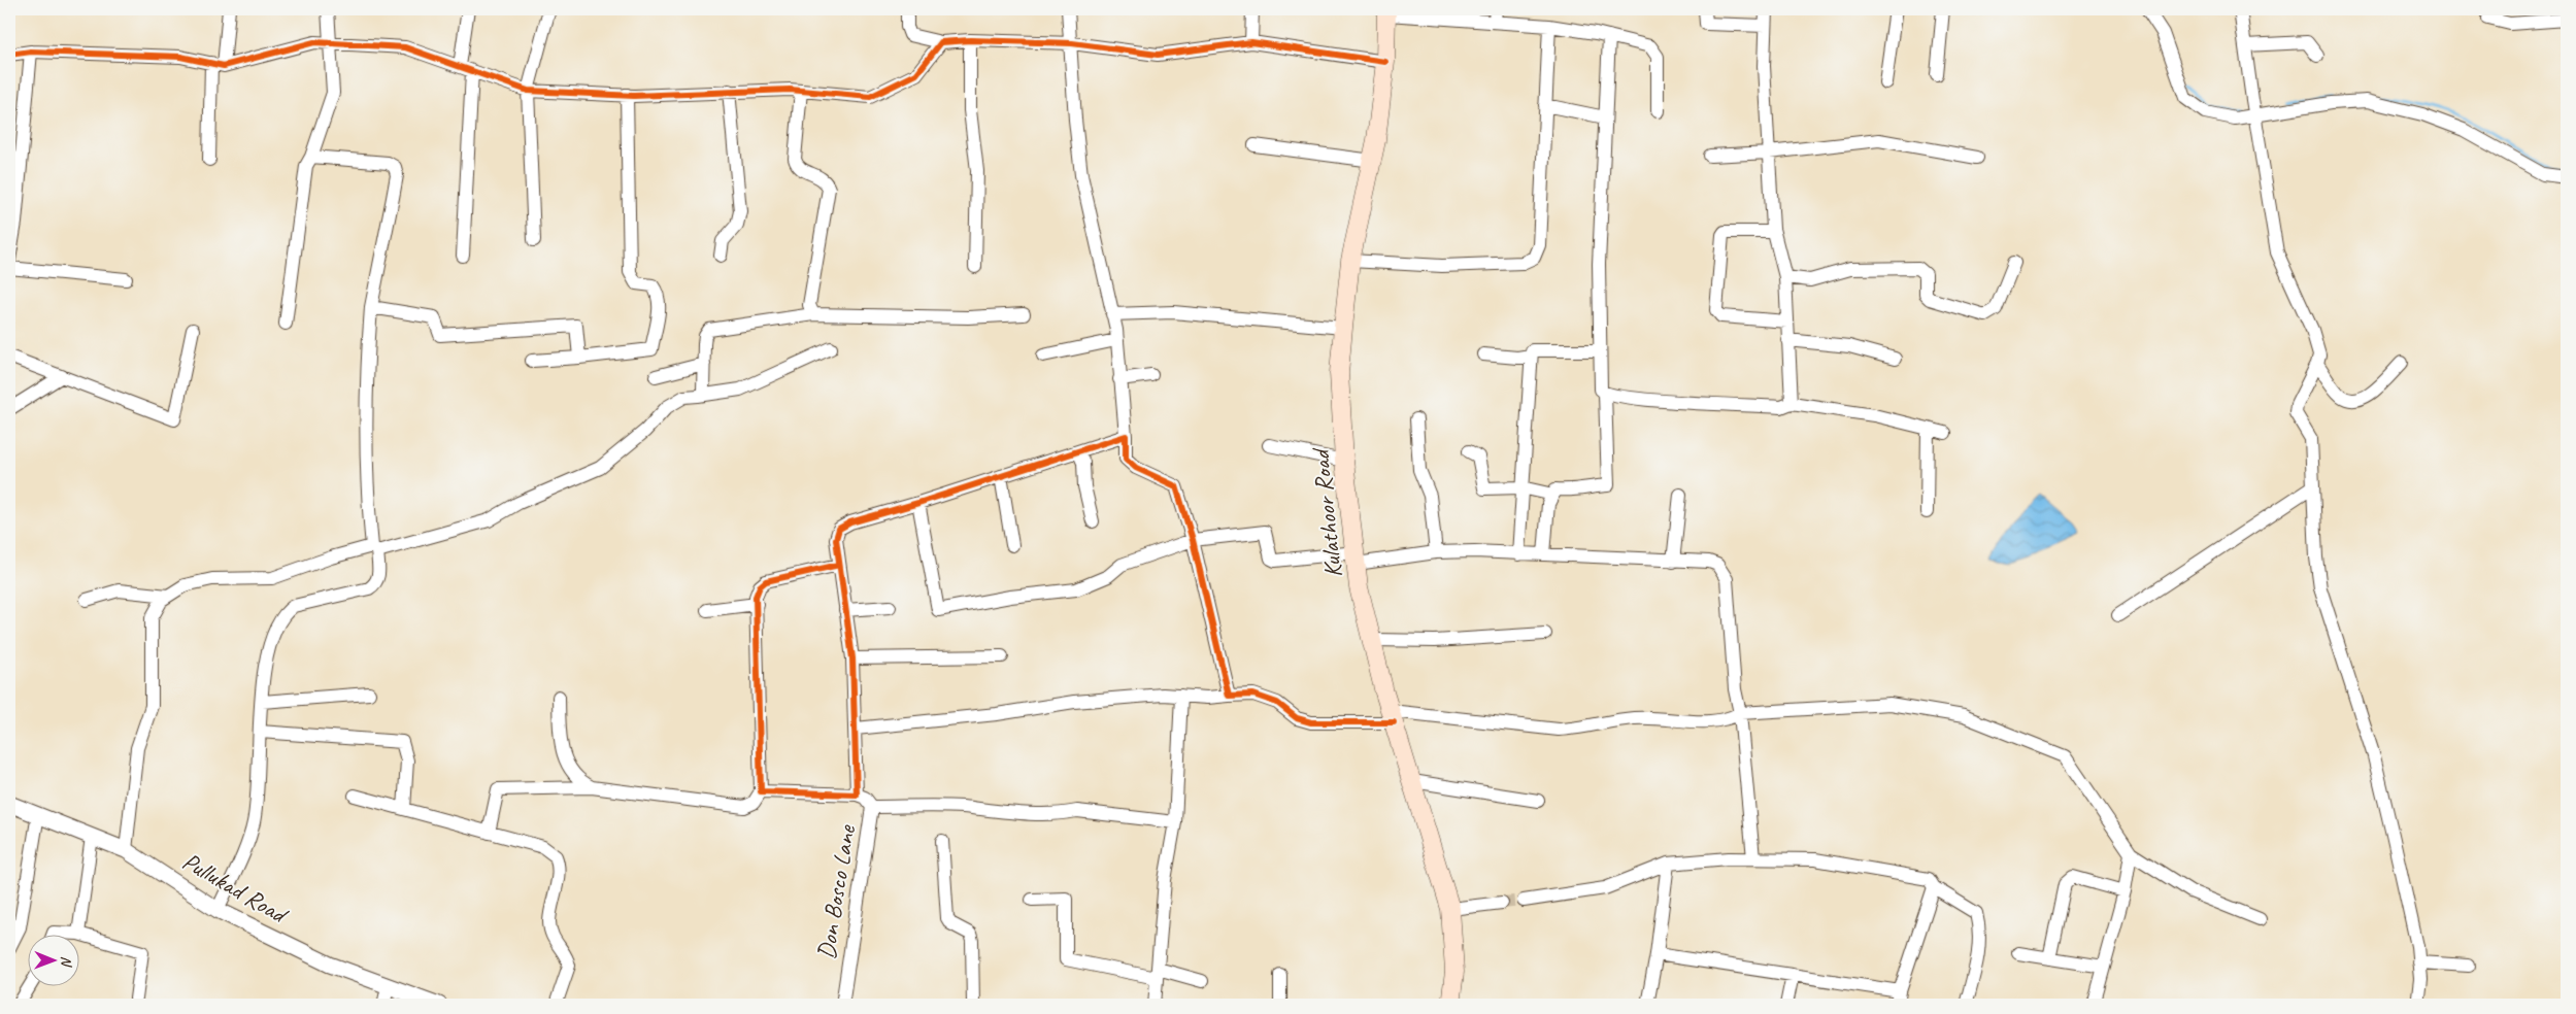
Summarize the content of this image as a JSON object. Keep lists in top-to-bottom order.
{
  "streets": {
    "main road": ["Kulathoor Road"],
    "street": ["Pullukad Road", "Don Bosco Lane"]
  },
  "north": "right"
}
